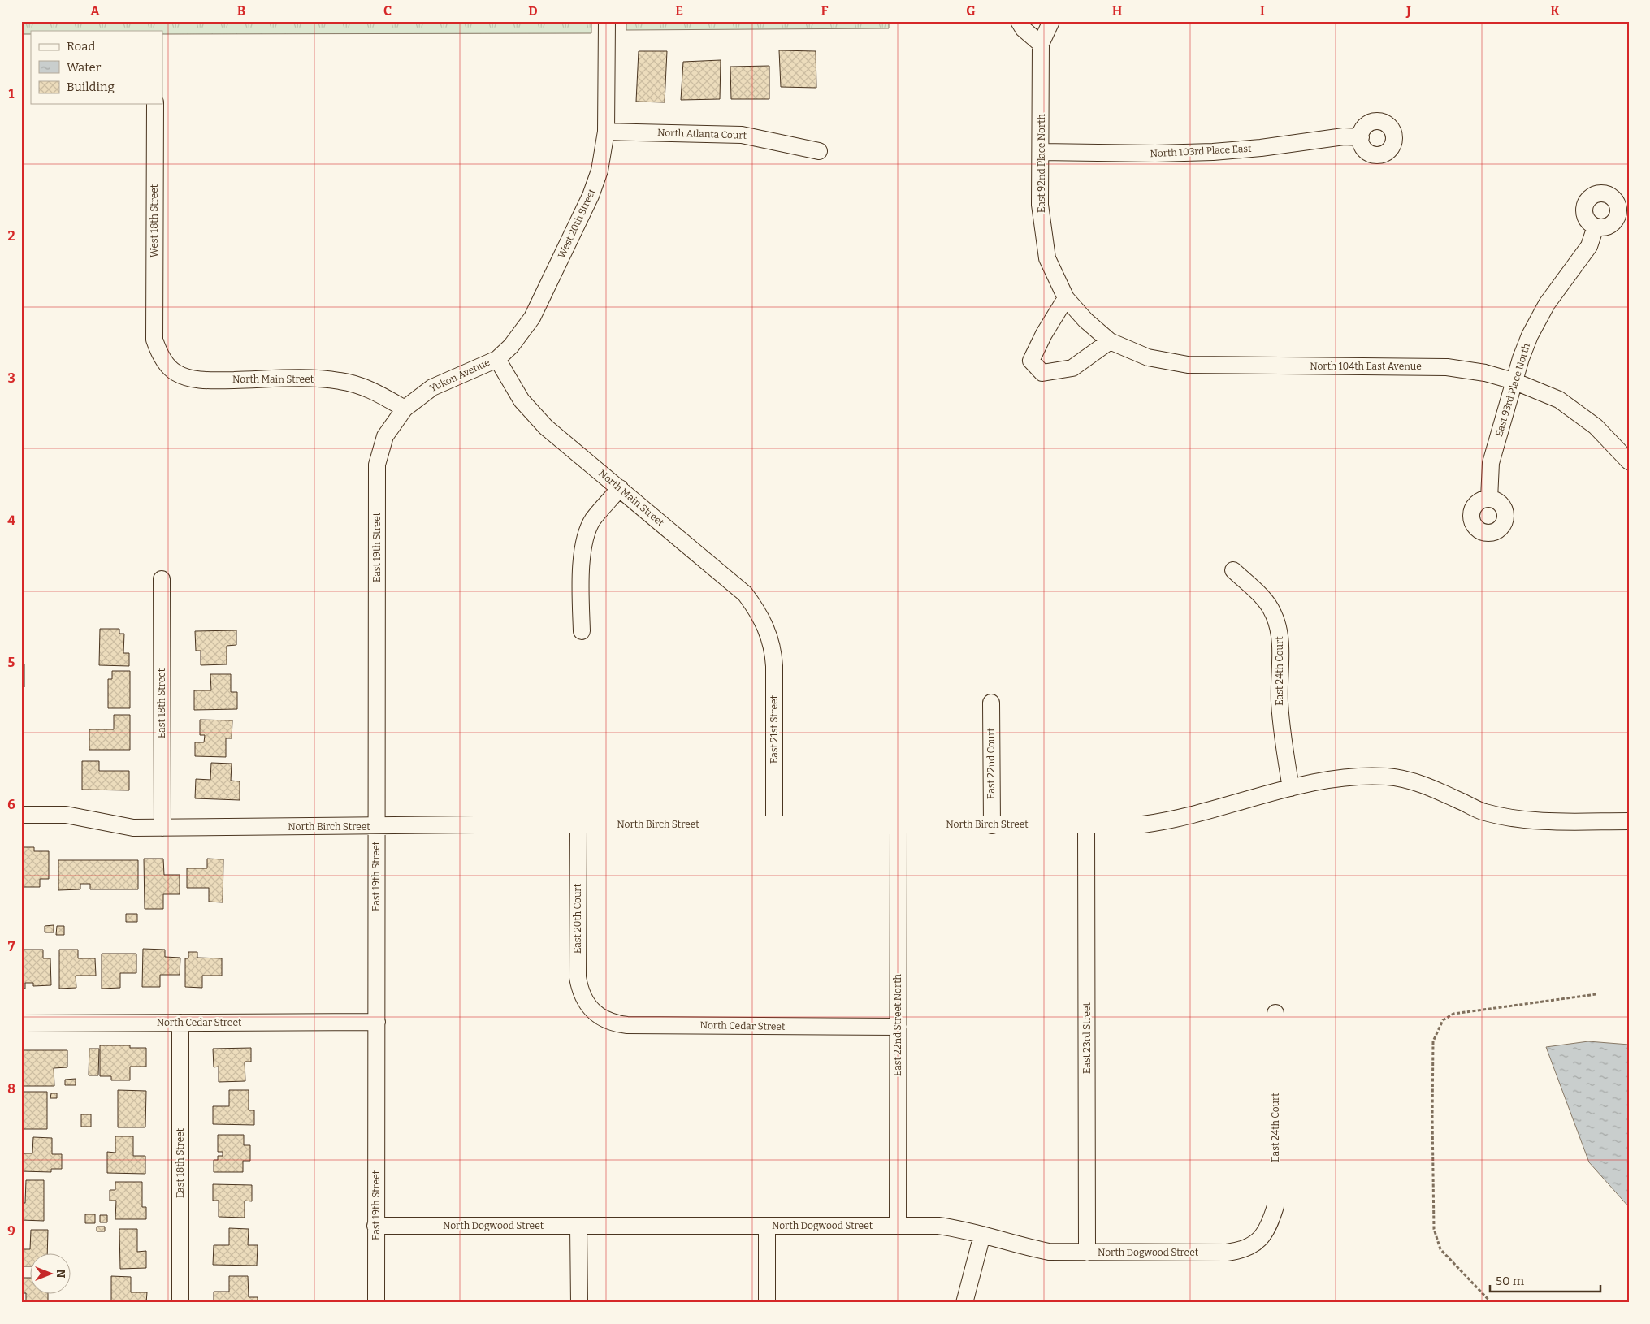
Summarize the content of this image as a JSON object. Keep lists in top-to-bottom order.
{
  "streets": {
    "street": [
      "North Atlanta Court",
      "North 103rd Place East",
      "East 92nd Place North",
      "West 18th Street",
      "West 20th Street",
      "North 104th East Avenue",
      "Yukon Avenue",
      "North Main Street",
      "East 93rd Place North",
      "East 19th Street",
      "East 24th Court",
      "East 18th Street",
      "East 21st Street",
      "East 22nd Court",
      "North Birch Street",
      "East 20th Court",
      "North Cedar Street",
      "East 22nd Street North",
      "East 23rd Street",
      "North Dogwood Street"
    ]
  },
  "crossings": [
    ["North Atlanta Court", "West 20th Street"],
    ["North 103rd Place East", "East 92nd Place North"],
    ["East 92nd Place North", "North 104th East Avenue"],
    ["West 18th Street", "North Main Street"],
    ["West 20th Street", "Yukon Avenue"],
    ["West 20th Street", "North Main Street"],
    ["North 104th East Avenue", "East 93rd Place North"],
    ["Yukon Avenue", "North Main Street"],
    ["Yukon Avenue", "East 19th Street"],
    ["North Main Street", "East 19th Street"],
    ["North Main Street", "East 21st Street"],
    ["East 19th Street", "North Birch Street"],
    ["East 19th Street", "North Cedar Street"],
    ["East 19th Street", "North Dogwood Street"],
    ["East 24th Court", "North Birch Street"],
    ["East 24th Court", "North Dogwood Street"],
    ["East 18th Street", "North Birch Street"],
    ["East 18th Street", "North Cedar Street"],
    ["East 21st Street", "North Birch Street"],
    ["East 22nd Court", "North Birch Street"],
    ["North Birch Street", "East 20th Court"],
    ["North Birch Street", "East 22nd Street North"],
    ["North Birch Street", "East 23rd Street"],
    ["East 20th Court", "North Cedar Street"],
    ["North Cedar Street", "East 22nd Street North"],
    ["East 22nd Street North", "North Dogwood Street"],
    ["East 23rd Street", "North Dogwood Street"]
  ],
  "legend": ["Road", "Water", "Building"],
  "scale_bar": "50 m",
  "north": "right",
  "grid": {
    "columns": [
      "A",
      "B",
      "C",
      "D",
      "E",
      "F",
      "G",
      "H",
      "I",
      "J",
      "K"
    ],
    "rows": [
      "1",
      "2",
      "3",
      "4",
      "5",
      "6",
      "7",
      "8",
      "9"
    ]
  }
}
